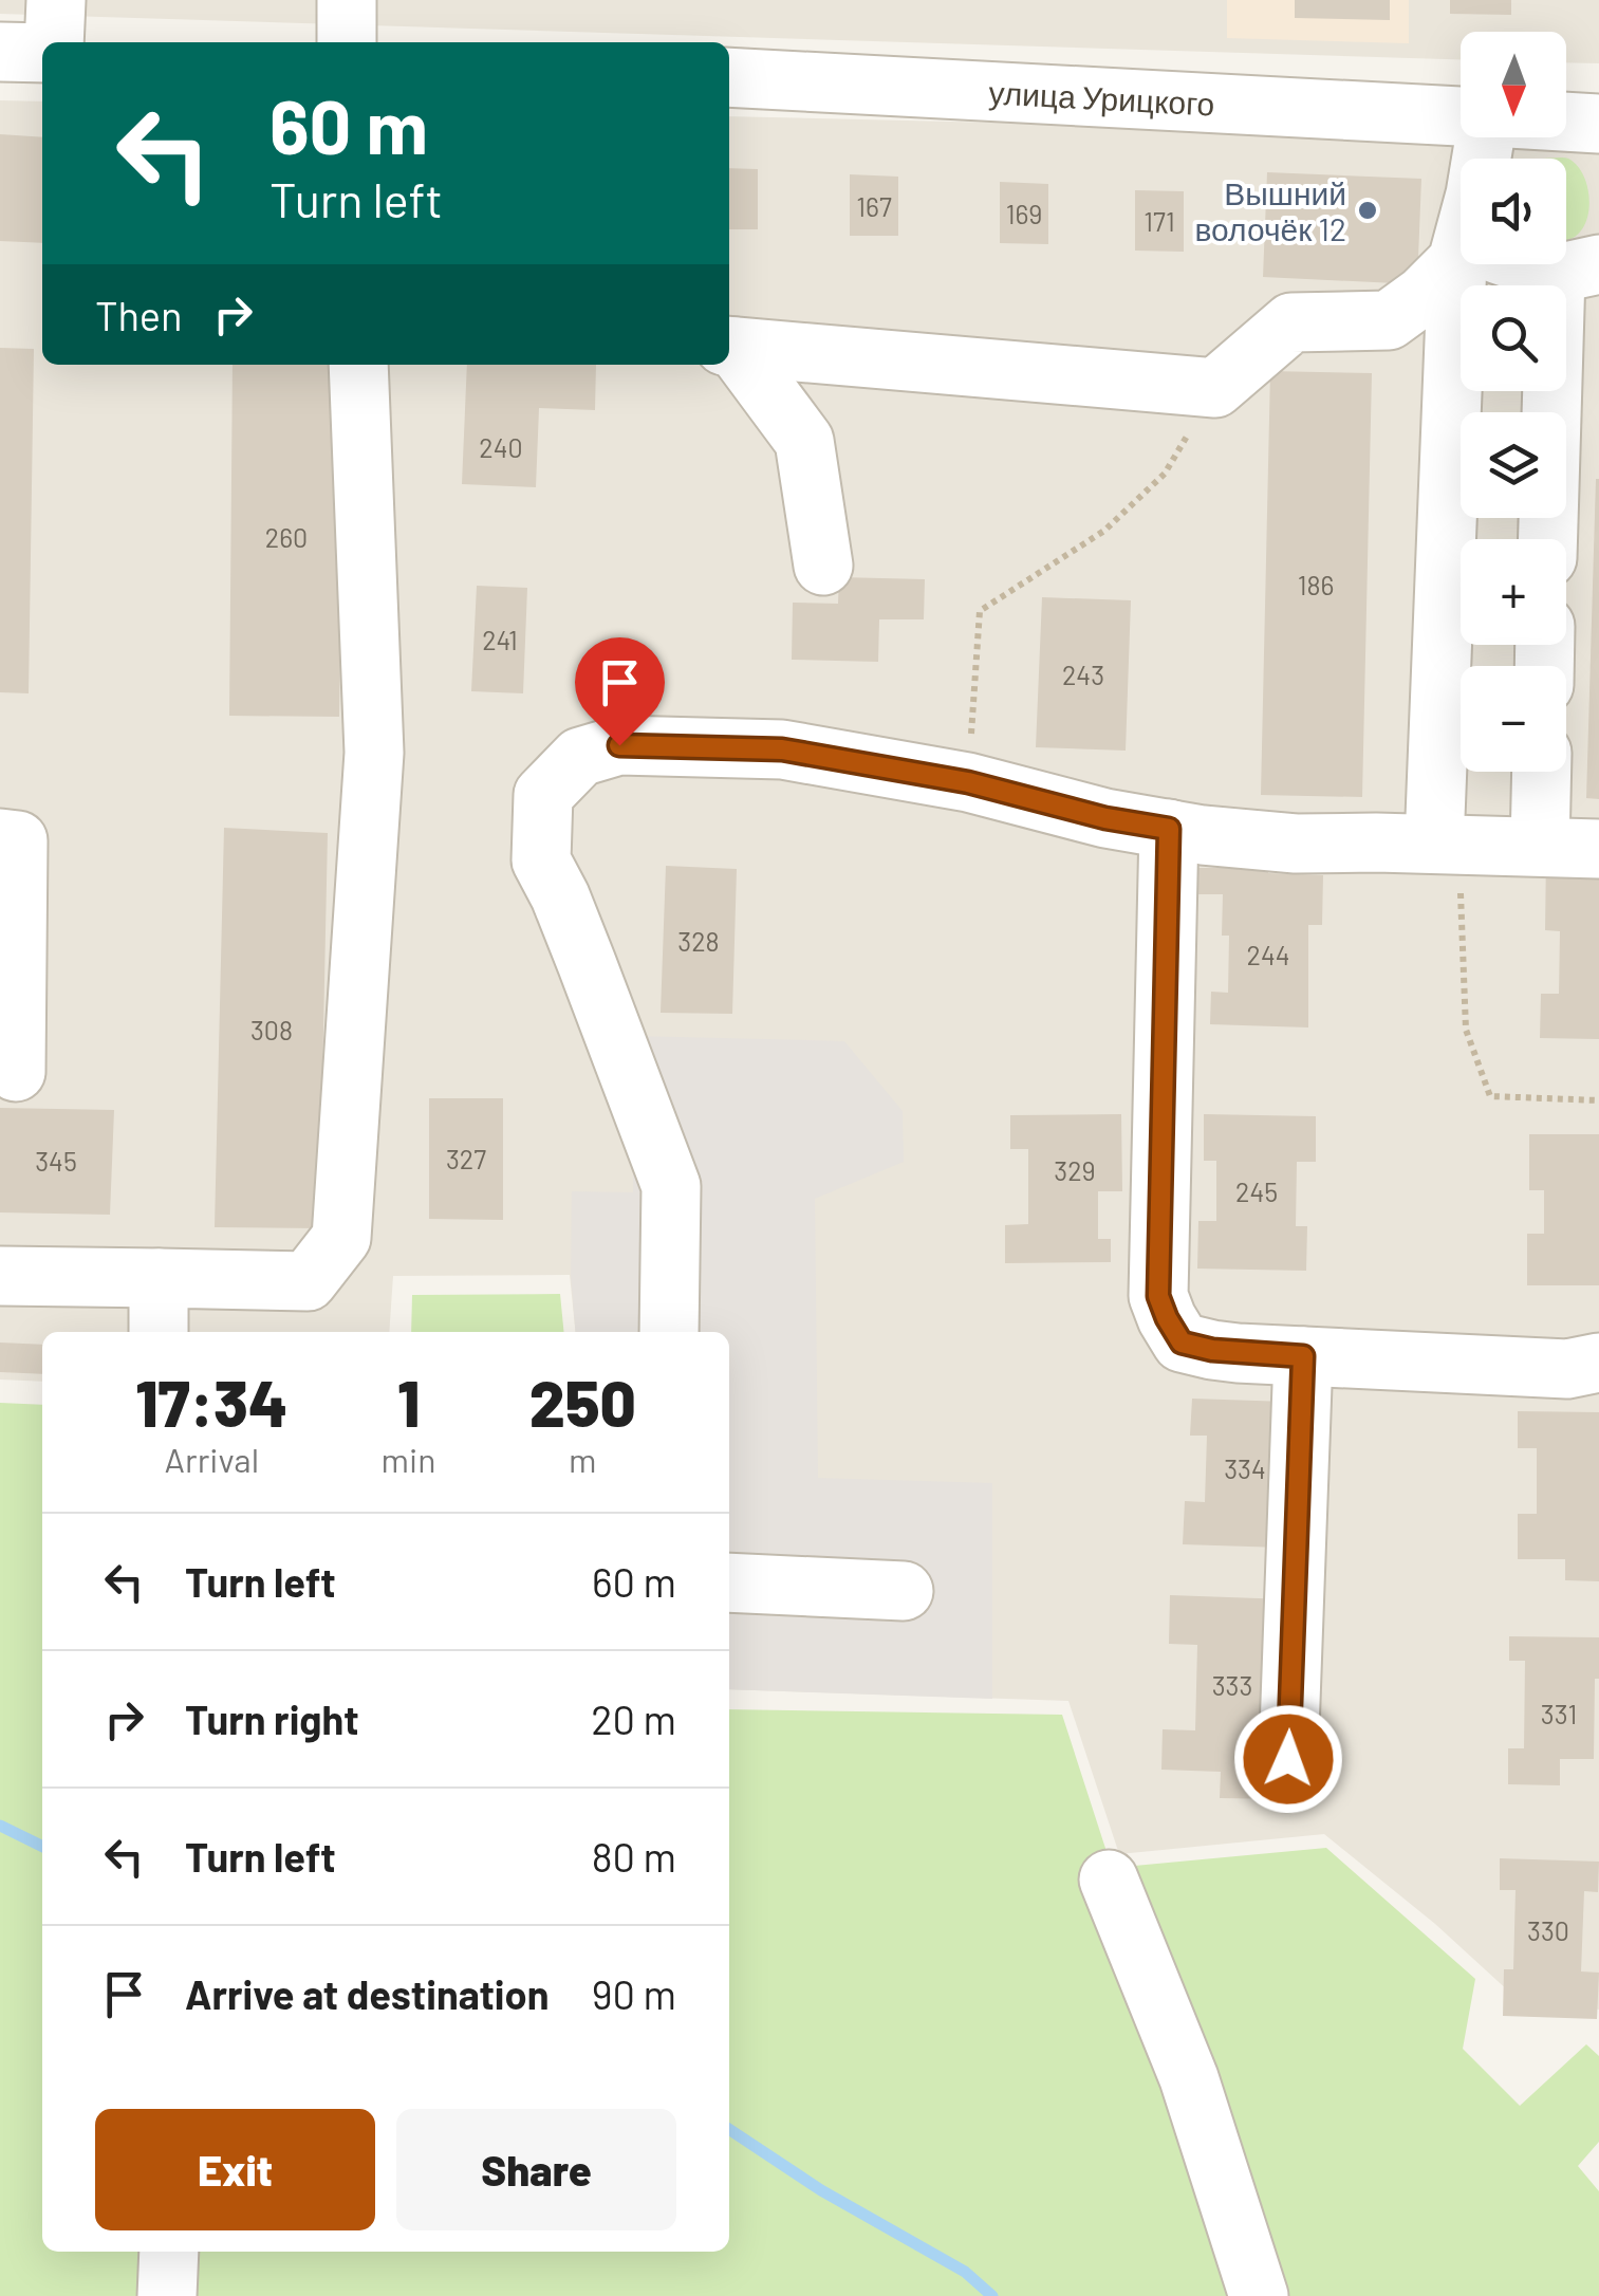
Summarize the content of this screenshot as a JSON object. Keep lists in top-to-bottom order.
{
  "streets": {
    "street": ["улица Урицкого"]
  },
  "places": ["Вышний волочёк 12"],
  "house_numbers": [
    "167",
    "169",
    "171",
    "240",
    "260",
    "186",
    "241",
    "243",
    "328",
    "244",
    "308",
    "327",
    "345",
    "329",
    "245",
    "334",
    "333",
    "331",
    "330"
  ],
  "north": "bottom",
  "page": {
    "map_buttons": ["+", "−"],
    "turn": ["60 m", "Turn left"],
    "then": "Then",
    "eta": [
      "17:34",
      "Arrival",
      "1",
      "min",
      "250",
      "m"
    ],
    "list": [
      {
        "name": "Turn left",
        "value": "60 m"
      },
      {
        "name": "Turn right",
        "value": "20 m"
      },
      {
        "name": "Turn left",
        "value": "80 m"
      },
      {
        "name": "Arrive at destination",
        "value": "90 m"
      }
    ],
    "buttons": ["Exit", "Share"]
  }
}
